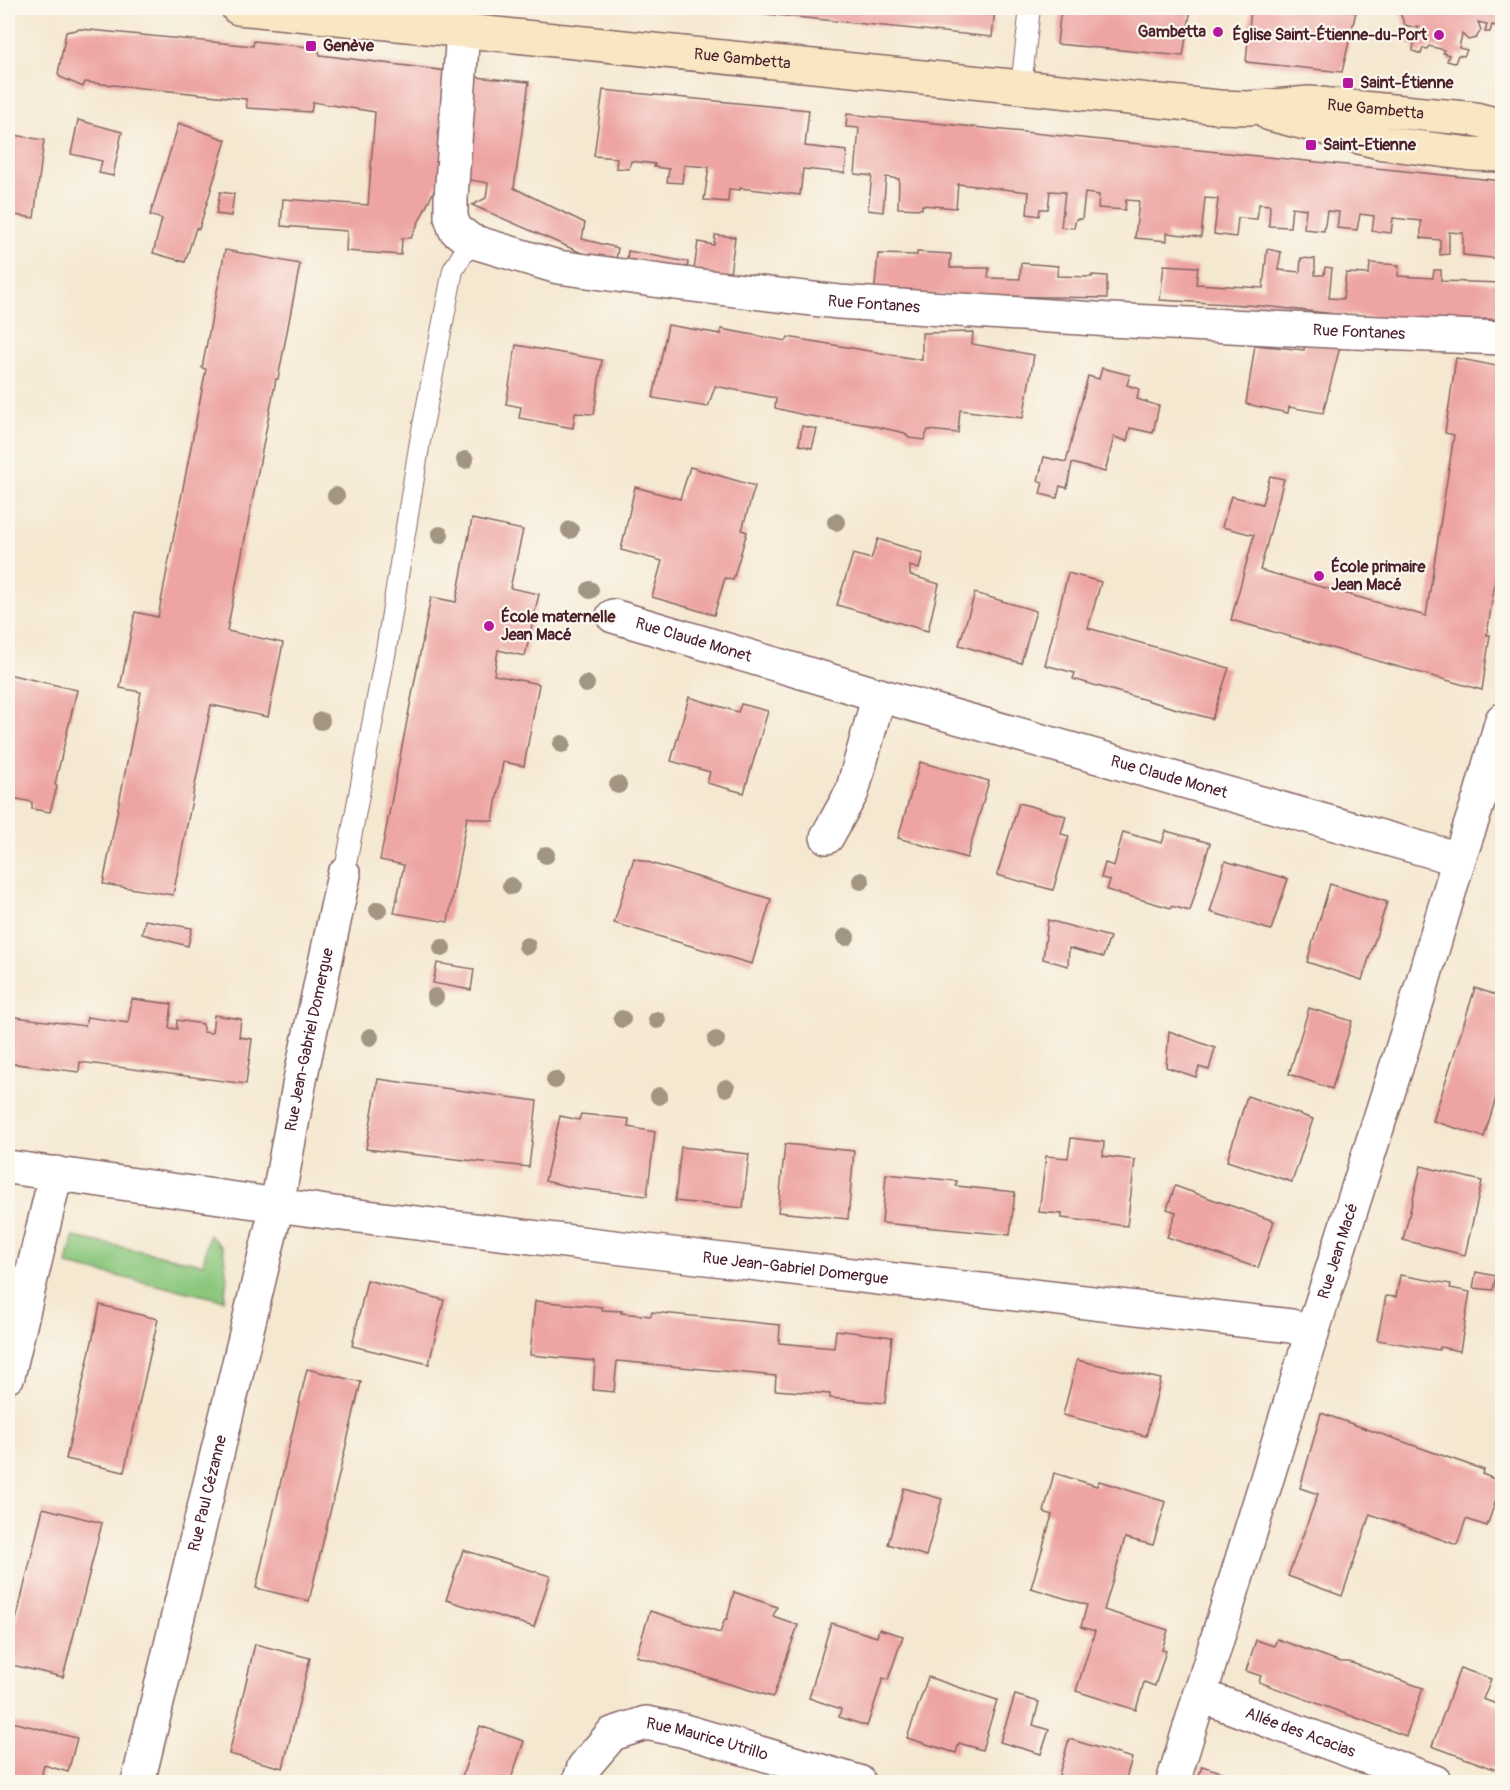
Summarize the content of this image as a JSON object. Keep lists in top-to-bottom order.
{
  "streets": {
    "main road": ["Rue Gambetta"],
    "street": [
      "Rue Fontanes",
      "Rue Claude Monet",
      "Rue Jean-Gabriel Domergue",
      "Rue Jean Macé",
      "Rue Paul Cézanne",
      "Allée des Acacias",
      "Rue Maurice Utrillo"
    ]
  },
  "crossings": [
    ["Rue Claude Monet", "Rue Jean Macé"],
    ["Rue Jean-Gabriel Domergue", "Rue Jean Macé"],
    ["Rue Jean-Gabriel Domergue", "Rue Paul Cézanne"],
    ["Rue Jean Macé", "Allée des Acacias"]
  ],
  "places": {
    "other": [
      "Gambetta",
      "Église Saint-Étienne-du-Port",
      "École primaire Jean Macé",
      "École maternelle Jean Macé"
    ],
    "transit": ["Genève", "Saint-Étienne", "Saint-Etienne"]
  }
}
